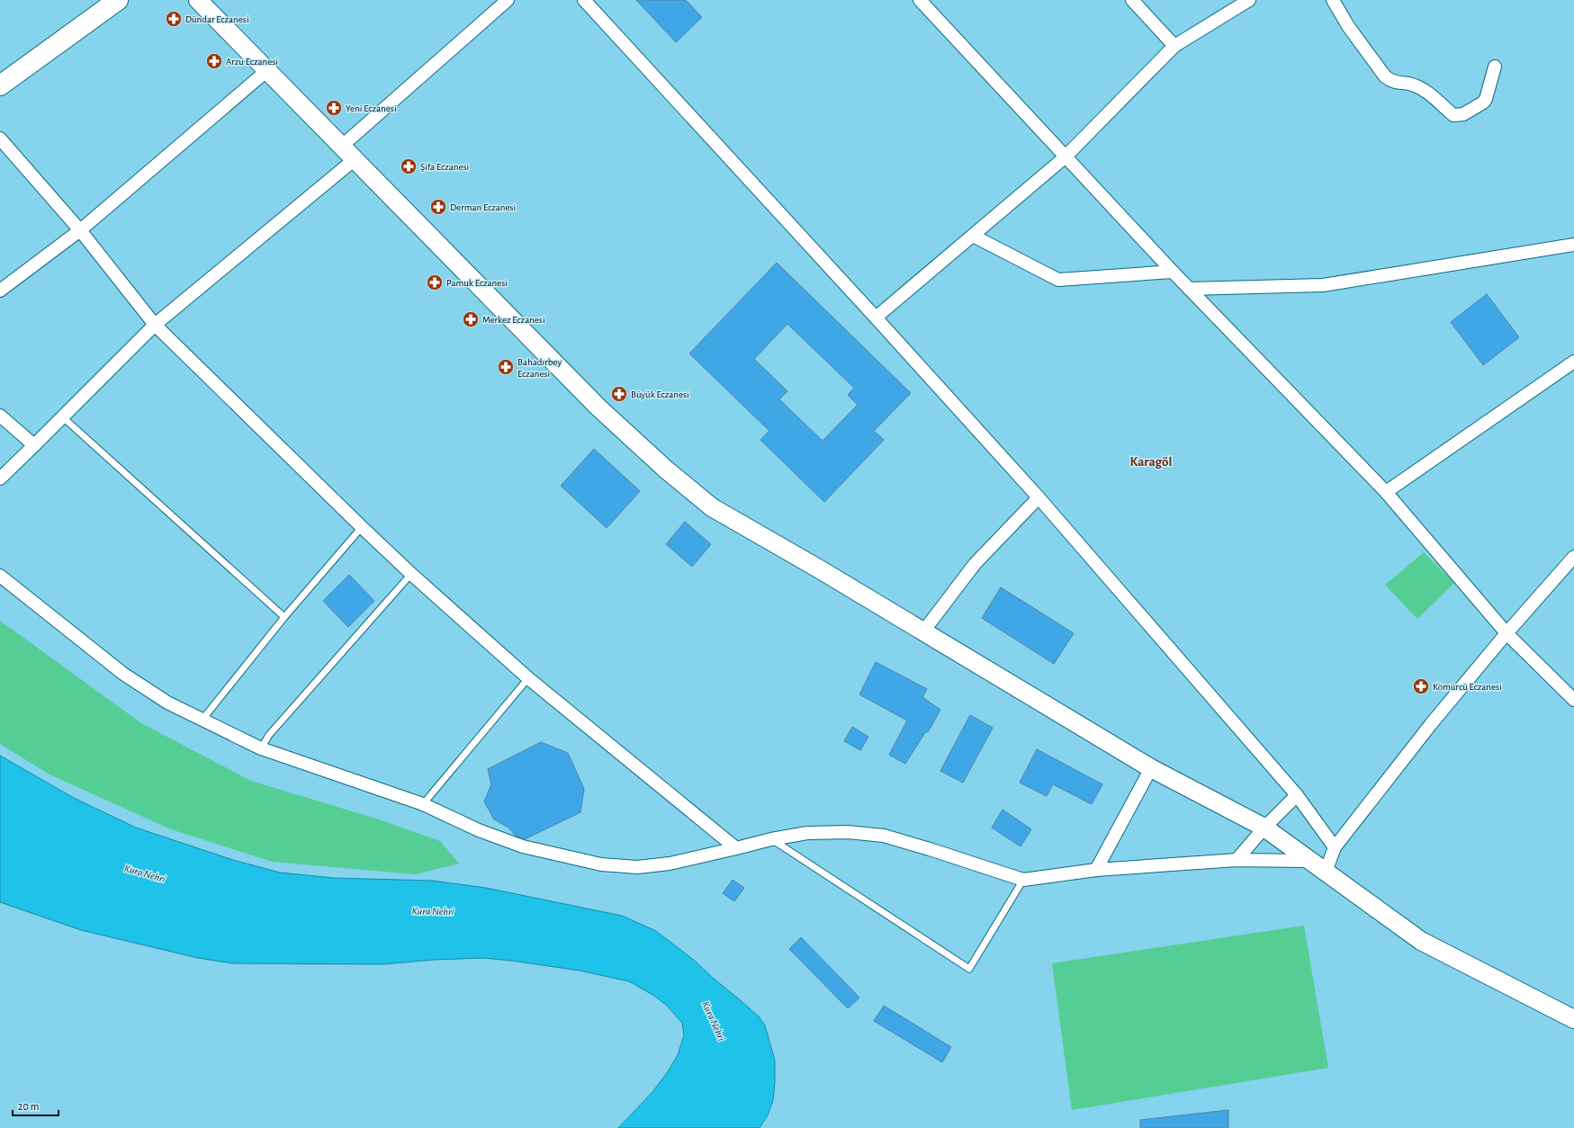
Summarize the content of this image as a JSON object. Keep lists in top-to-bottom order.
{
  "districts": ["Karagöl"],
  "water": ["Kura Nehri"],
  "places": {
    "pharmacy": [
      "Dündar Eczanesi",
      "Arzu Eczanesi",
      "Yeni Eczanesi",
      "Şifa Eczanesi",
      "Derman Eczanesi",
      "Pamuk Eczanesi",
      "Merkez Eczanesi",
      "Bahadırbey Eczanesi",
      "Büyük Eczanesi",
      "Kömürcü Eczanesi"
    ]
  },
  "scale_bar": "20 m"
}
